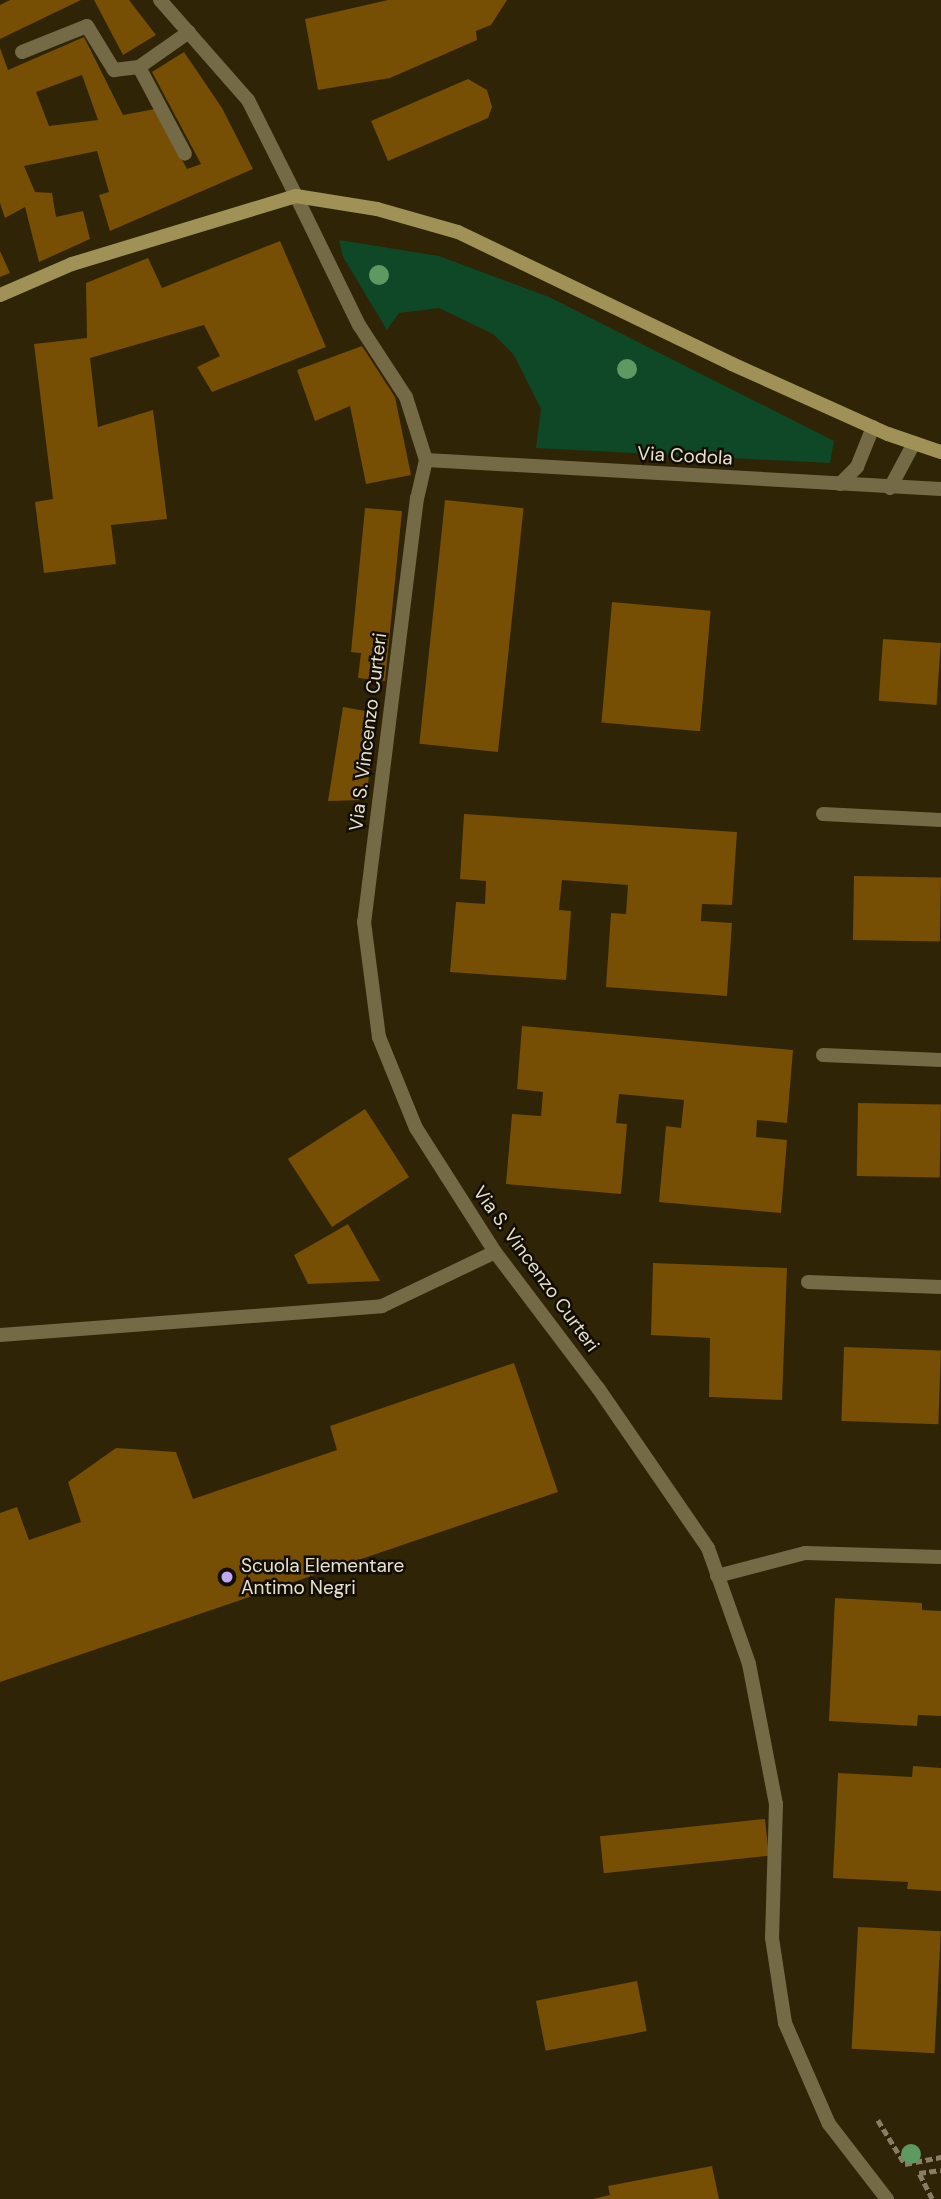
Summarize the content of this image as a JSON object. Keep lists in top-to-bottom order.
{
  "streets": {
    "street": ["Via Codola", "Via S. Vincenzo Curteri"]
  },
  "crossings": [
    ["Via Codola", "Via S. Vincenzo Curteri"]
  ],
  "places": ["Scuola Elementare Antimo Negri"]
}
